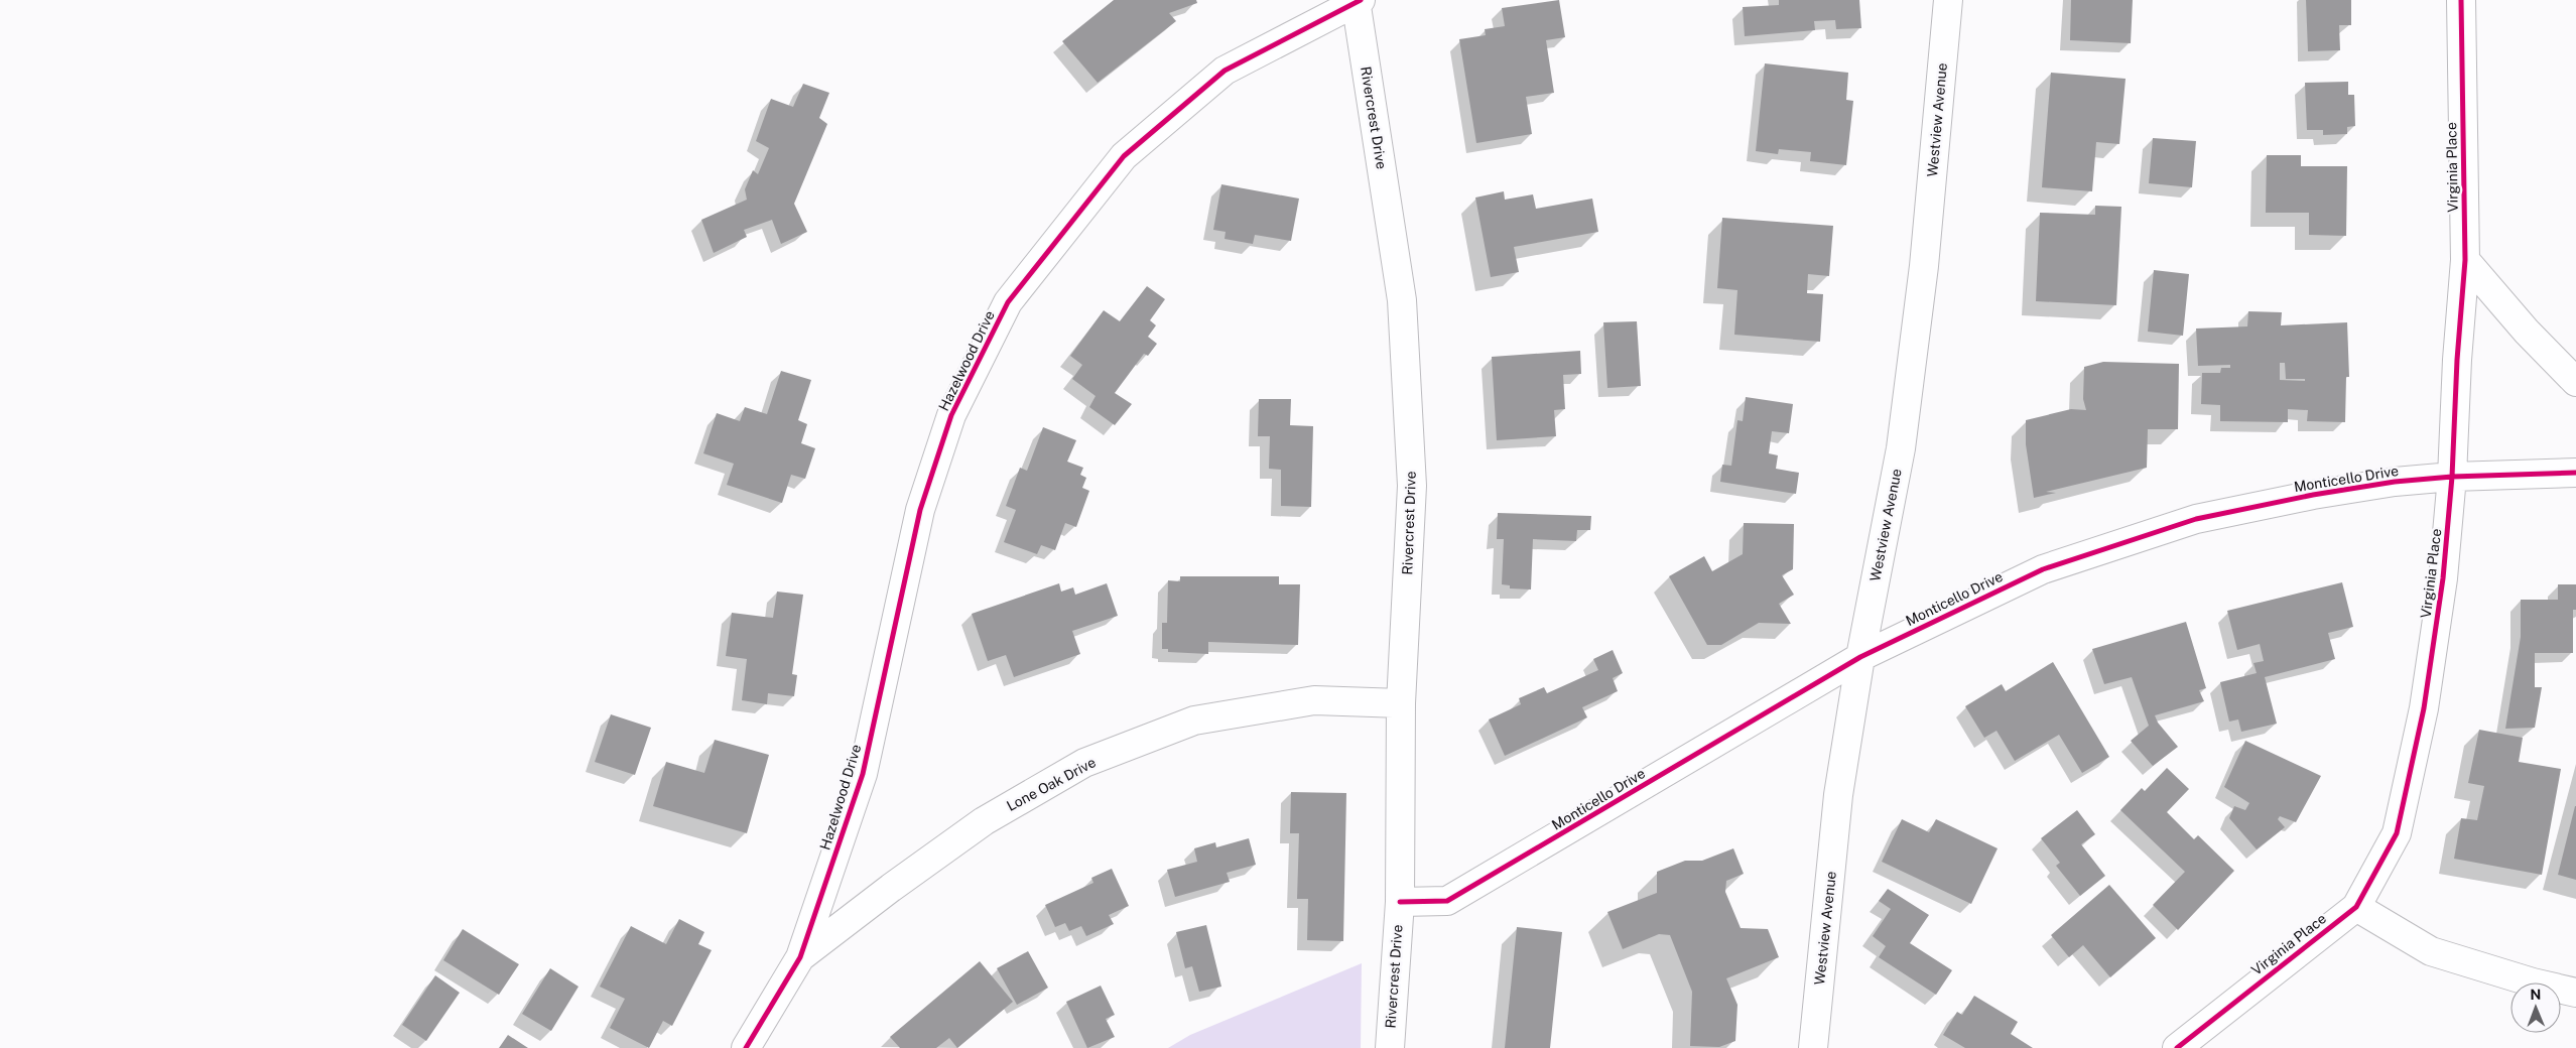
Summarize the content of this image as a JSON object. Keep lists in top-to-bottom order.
{
  "streets": {
    "street": [
      "Rivercrest Drive",
      "Westview Avenue",
      "Virginia Place",
      "Hazelwood Drive",
      "Monticello Drive",
      "Lone Oak Drive"
    ]
  },
  "crossings": [
    ["Rivercrest Drive", "Hazelwood Drive"],
    ["Rivercrest Drive", "Monticello Drive"],
    ["Rivercrest Drive", "Lone Oak Drive"],
    ["Westview Avenue", "Monticello Drive"],
    ["Virginia Place", "Monticello Drive"],
    ["Hazelwood Drive", "Lone Oak Drive"]
  ],
  "north": "top"
}
